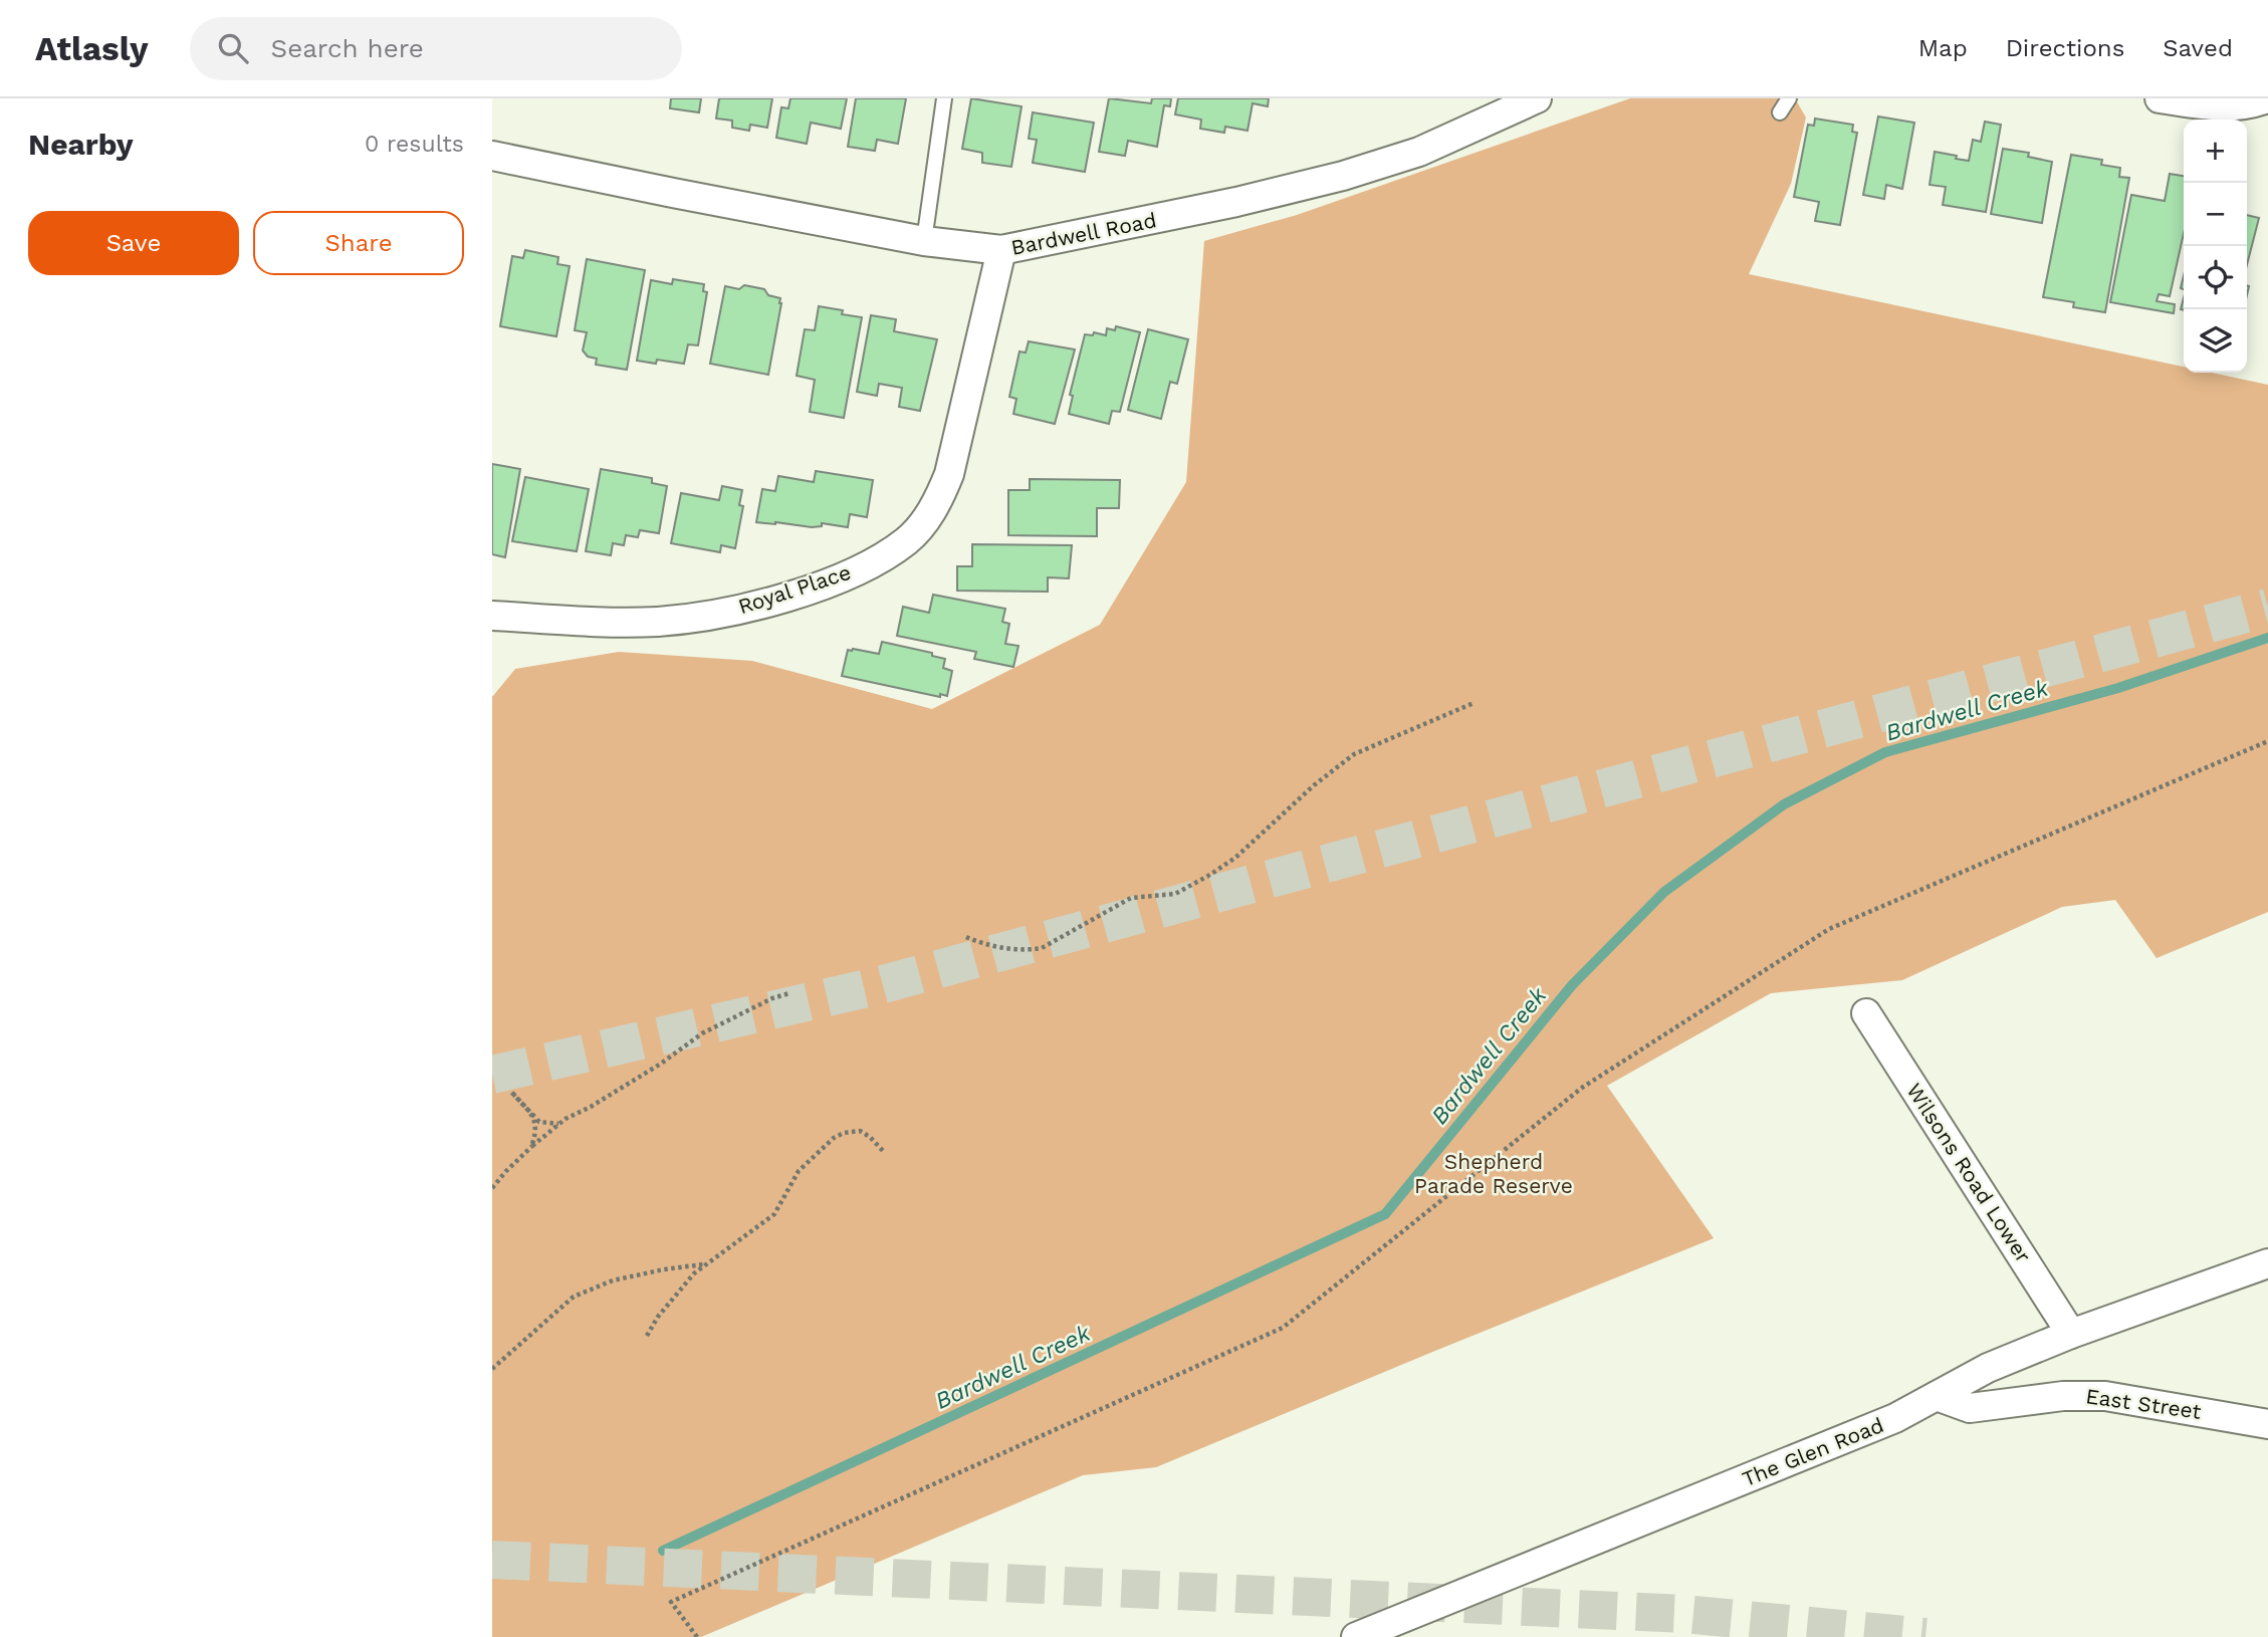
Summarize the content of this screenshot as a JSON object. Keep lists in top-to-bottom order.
{
  "streets": {
    "street": [
      "Bardwell Road",
      "Royal Place",
      "Wilsons Road Lower",
      "East Street",
      "The Glen Road"
    ]
  },
  "crossings": [
    ["Bardwell Road", "Royal Place"],
    ["Wilsons Road Lower", "The Glen Road"],
    ["East Street", "The Glen Road"]
  ],
  "water": ["Bardwell Creek"],
  "parks": ["Shepherd Parade Reserve"],
  "page": {
    "header": "Atlasly",
    "search": "Search here",
    "nav": ["Map", "Directions", "Saved"],
    "heading": ["Nearby", "0 results"],
    "map_buttons": ["+", "−"],
    "buttons": ["Save", "Share"]
  }
}
